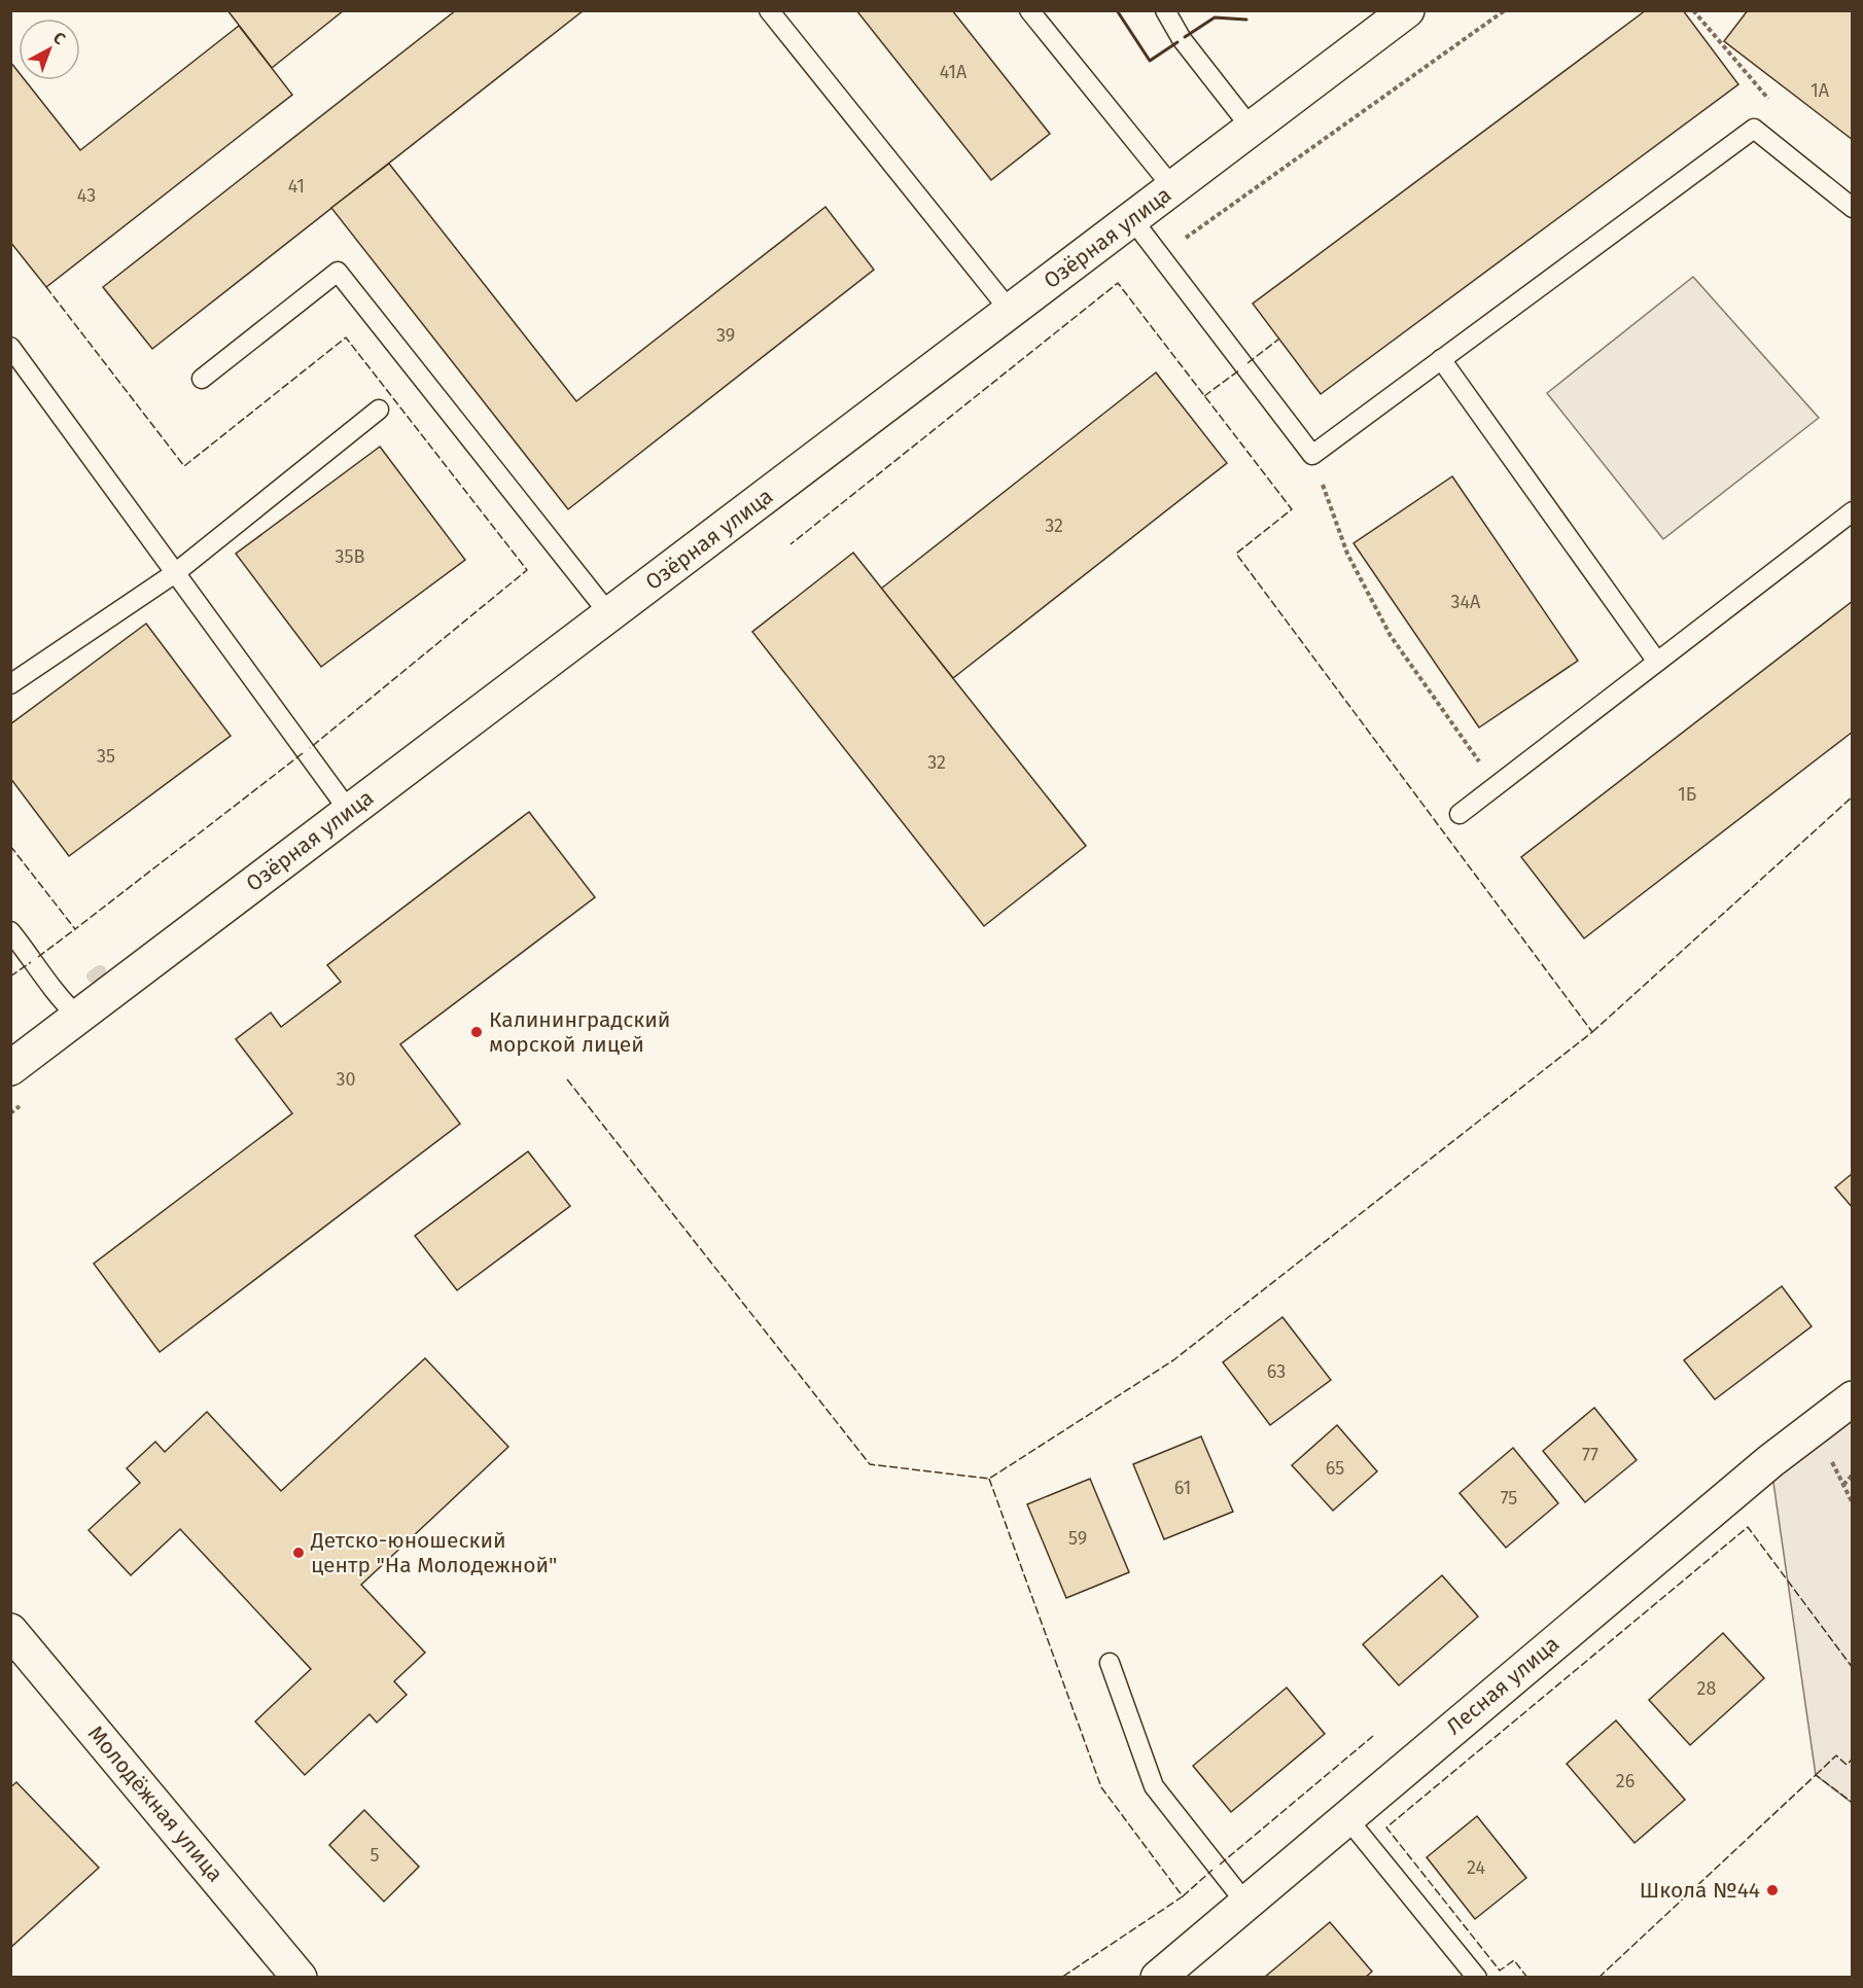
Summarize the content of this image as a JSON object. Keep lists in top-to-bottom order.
{
  "streets": {
    "street": ["Озёрная улица", "Лесная улица", "Молодёжная улица"]
  },
  "places": ["Калининградский морской лицей", "Детско-юношеский центр \"На Молодежной\"", "Школа №44"],
  "house_numbers": [
    "41А",
    "1А",
    "41",
    "43",
    "39",
    "32",
    "35В",
    "34А",
    "35",
    "32",
    "1Б",
    "30",
    "63",
    "77",
    "65",
    "61",
    "75",
    "59",
    "28",
    "26",
    "5",
    "24"
  ],
  "north": "top right"
}
